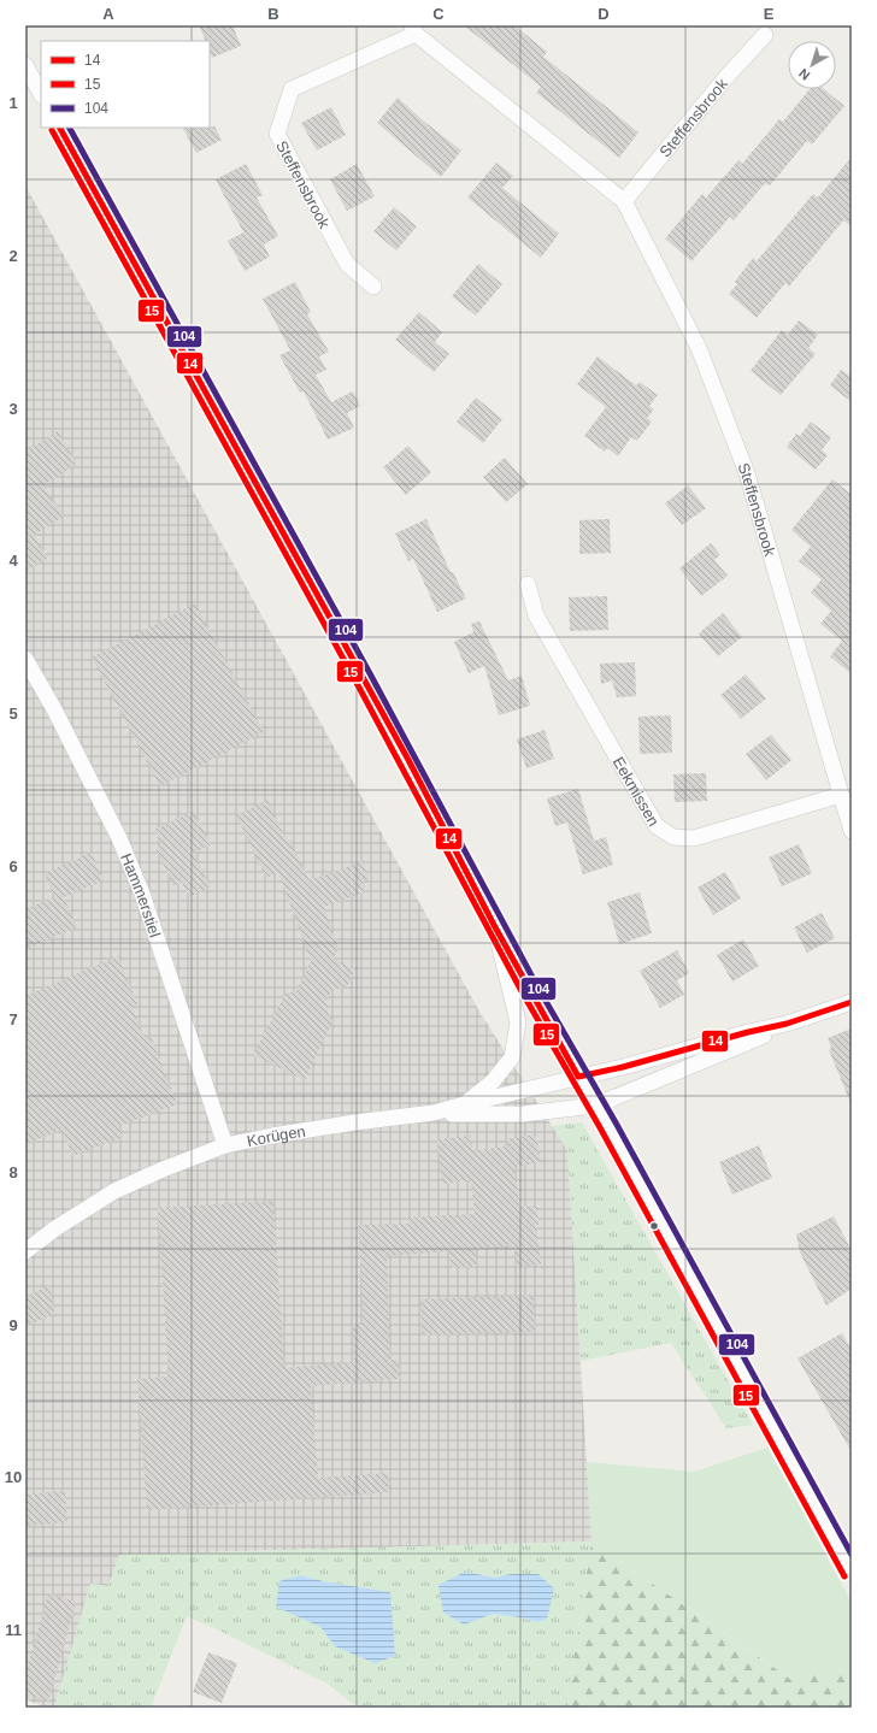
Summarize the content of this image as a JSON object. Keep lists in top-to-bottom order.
{
  "streets": {
    "street": [
      "Steffensbrook",
      "Eekmissen",
      "Hammerstiel",
      "Korügen"
    ]
  },
  "crossings": [
    ["Steffensbrook", "Eekmissen"],
    ["Hammerstiel", "Korügen"]
  ],
  "lines": ["transit line 14", "transit line 104", "transit line 15"],
  "legend": ["14", "15", "104"],
  "north": "bottom left",
  "grid": {
    "columns": [
      "A",
      "B",
      "C",
      "D",
      "E"
    ],
    "rows": [
      "1",
      "2",
      "3",
      "4",
      "5",
      "6",
      "7",
      "8",
      "9",
      "10",
      "11"
    ]
  }
}
